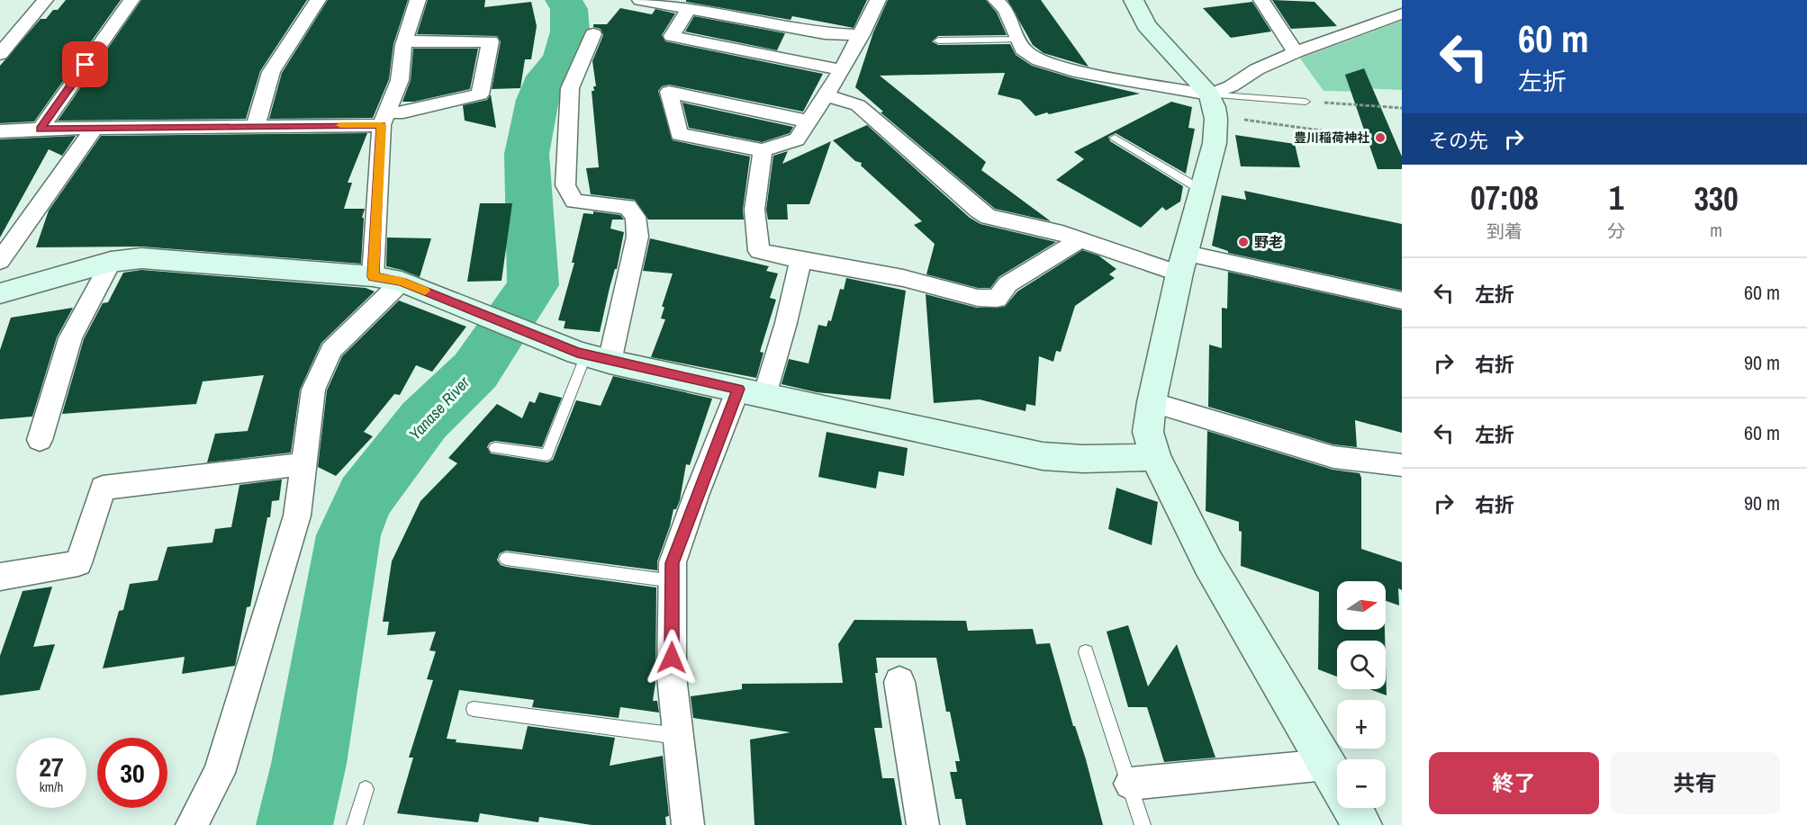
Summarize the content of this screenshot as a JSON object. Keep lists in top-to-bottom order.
{
  "water": ["Yanase River"],
  "places": ["豊川稲荷神社", "野老"],
  "north": "right",
  "page": {
    "turn": ["60 m", "左折"],
    "then": "その先",
    "eta": [
      "07:08",
      "到着",
      "1",
      "分",
      "330",
      "m"
    ],
    "list": [
      {
        "name": "左折",
        "value": "60 m"
      },
      {
        "name": "右折",
        "value": "90 m"
      },
      {
        "name": "左折",
        "value": "60 m"
      },
      {
        "name": "右折",
        "value": "90 m"
      }
    ],
    "map_buttons": ["+", "−"],
    "speed": "27 km/h",
    "limit": "30",
    "buttons": ["終了", "共有"]
  }
}
